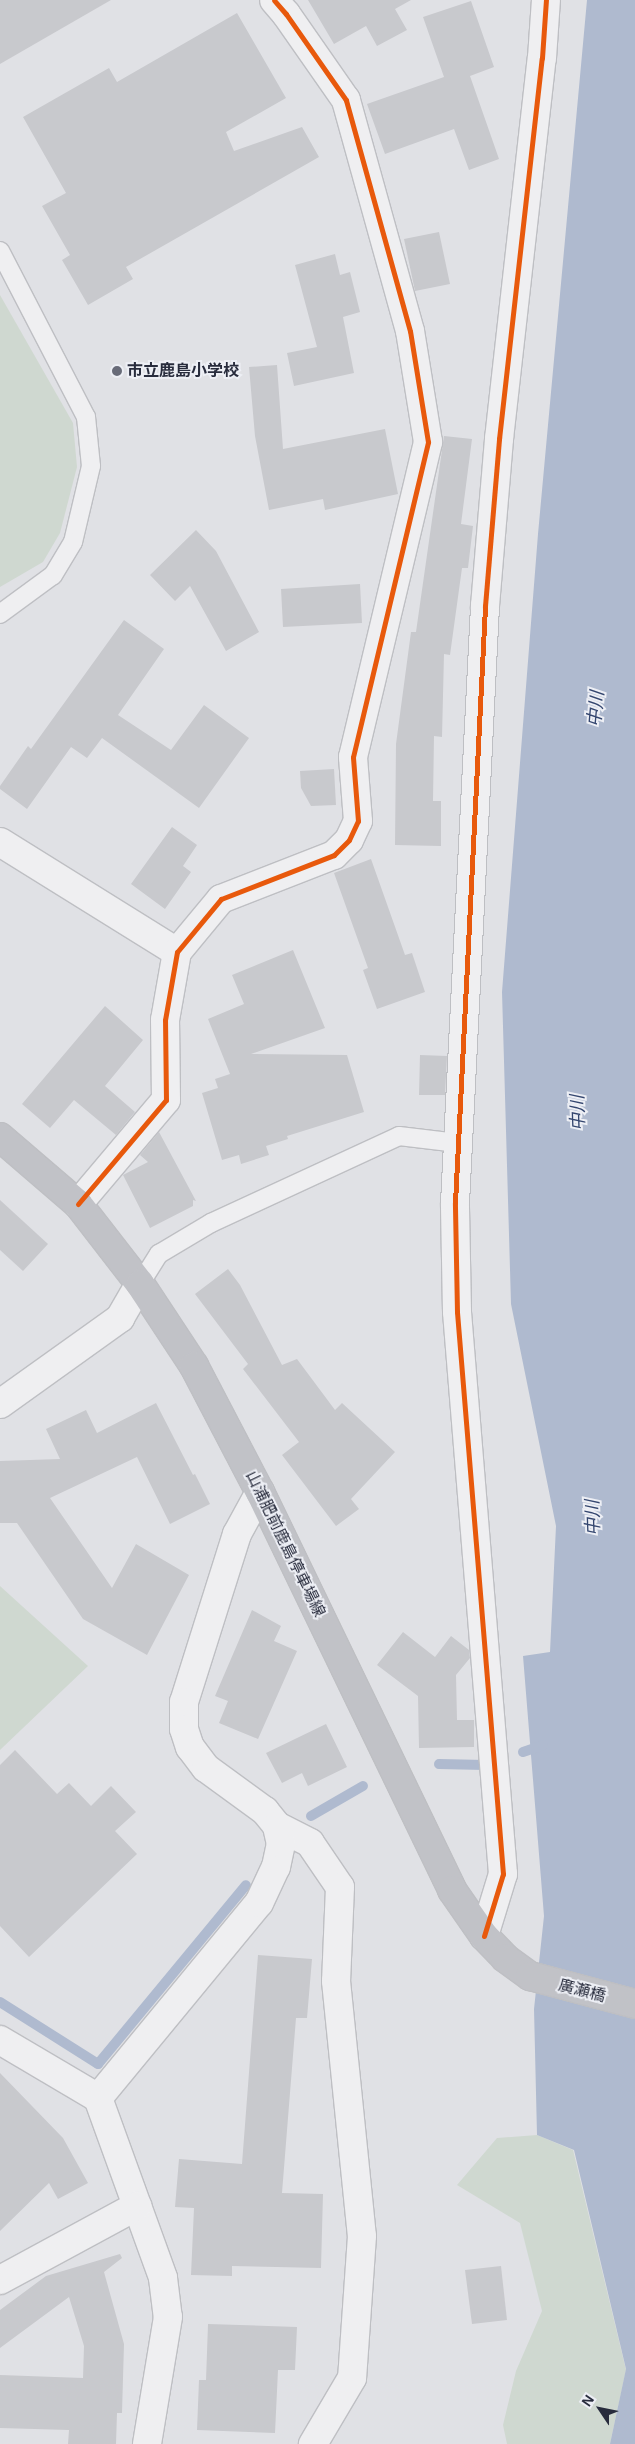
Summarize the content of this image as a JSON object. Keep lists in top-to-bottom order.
{
  "streets": {
    "main road": ["山浦肥前鹿島停車場線", "廣瀬橋"]
  },
  "crossings": [
    ["山浦肥前鹿島停車場線", "廣瀬橋"]
  ],
  "water": ["中川"],
  "places": ["市立鹿島小学校"],
  "north": "top left"
}
